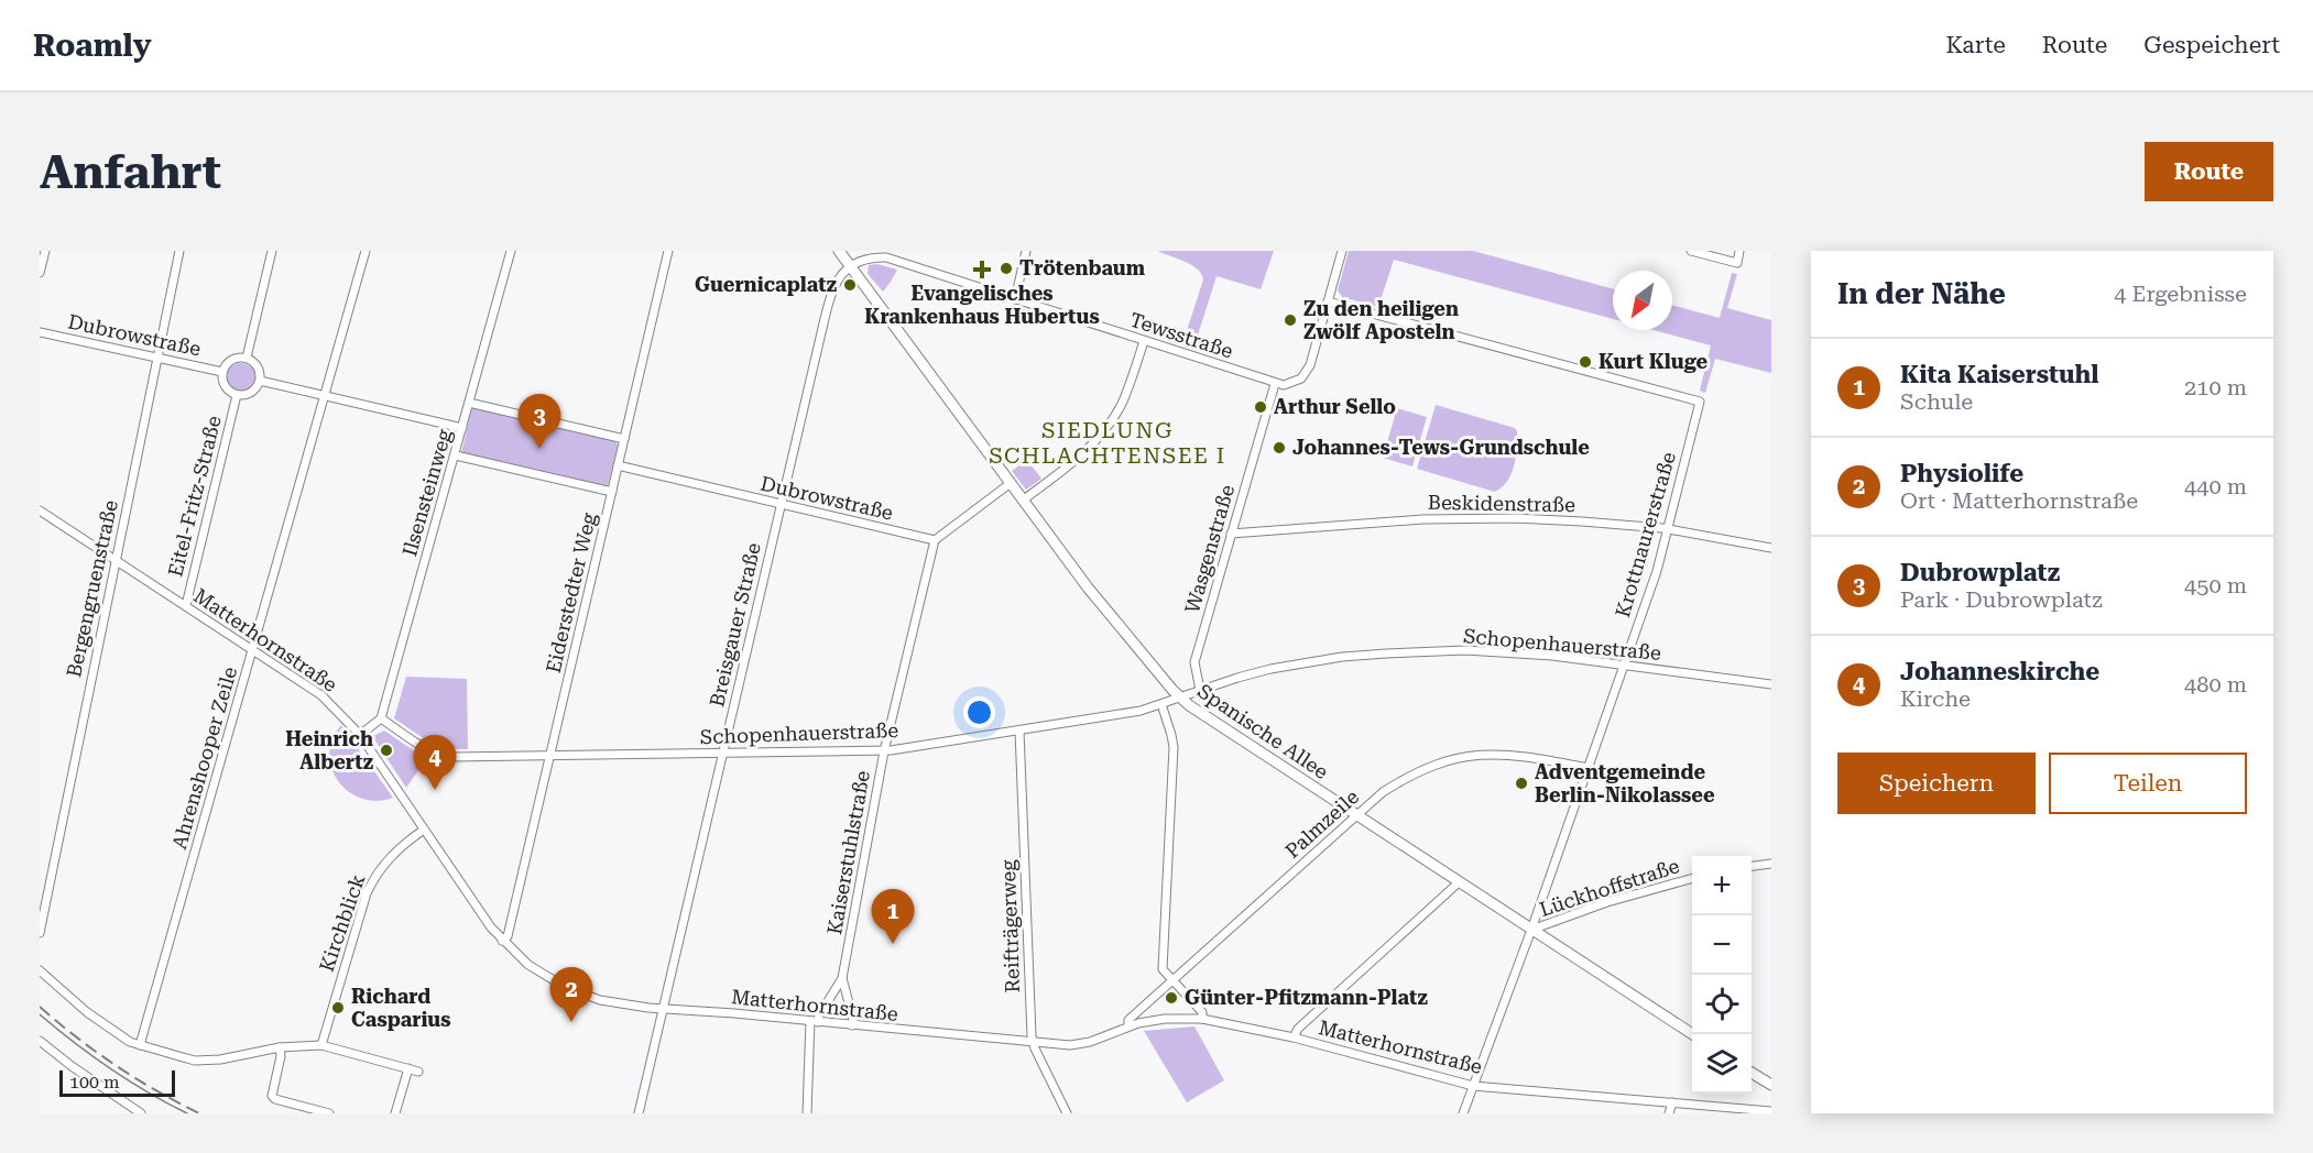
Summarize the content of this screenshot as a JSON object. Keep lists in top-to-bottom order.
{
  "streets": {
    "main road": ["Spanische Allee"],
    "street": [
      "Dubrowstraße",
      "Tewsstraße",
      "Ilsensteinweg",
      "Eitel-Fritz-Straße",
      "Beskidenstraße",
      "Krottnaurerstraße",
      "Wasgenstraße",
      "Bergengruenstraße",
      "Eiderstedter Weg",
      "Breisgauer Straße",
      "Matterhornstraße",
      "Schopenhauerstraße",
      "Ahrenshooper Zeile",
      "Palmzeile",
      "Kaiserstuhlstraße",
      "Lückhoffstraße",
      "Kirchblick",
      "Reifträgerweg"
    ]
  },
  "crossings": [
    ["Dubrowstraße", "Eitel-Fritz-Straße"],
    ["Dubrowstraße", "Bergengruenstraße"],
    ["Dubrowstraße", "Eiderstedter Weg"],
    ["Dubrowstraße", "Breisgauer Straße"],
    ["Dubrowstraße", "Kaiserstuhlstraße"],
    ["Tewsstraße", "Wasgenstraße"],
    ["Tewsstraße", "Breisgauer Straße"],
    ["Tewsstraße", "Spanische Allee"],
    ["Ilsensteinweg", "Schopenhauerstraße"],
    ["Eitel-Fritz-Straße", "Matterhornstraße"],
    ["Beskidenstraße", "Krottnaurerstraße"],
    ["Beskidenstraße", "Wasgenstraße"],
    ["Krottnaurerstraße", "Matterhornstraße"],
    ["Krottnaurerstraße", "Schopenhauerstraße"],
    ["Krottnaurerstraße", "Spanische Allee"],
    ["Krottnaurerstraße", "Palmzeile"],
    ["Krottnaurerstraße", "Lückhoffstraße"],
    ["Wasgenstraße", "Schopenhauerstraße"],
    ["Bergengruenstraße", "Matterhornstraße"],
    ["Eiderstedter Weg", "Matterhornstraße"],
    ["Eiderstedter Weg", "Schopenhauerstraße"],
    ["Breisgauer Straße", "Matterhornstraße"],
    ["Breisgauer Straße", "Schopenhauerstraße"],
    ["Breisgauer Straße", "Spanische Allee"],
    ["Matterhornstraße", "Ahrenshooper Zeile"],
    ["Matterhornstraße", "Palmzeile"],
    ["Matterhornstraße", "Kaiserstuhlstraße"],
    ["Matterhornstraße", "Kirchblick"],
    ["Matterhornstraße", "Reifträgerweg"],
    ["Schopenhauerstraße", "Spanische Allee"],
    ["Schopenhauerstraße", "Kaiserstuhlstraße"],
    ["Schopenhauerstraße", "Reifträgerweg"],
    ["Spanische Allee", "Palmzeile"],
    ["Spanische Allee", "Lückhoffstraße"]
  ],
  "districts": ["SIEDLUNG SCHLACHTENSEE I"],
  "places": {
    "other": [
      "Trötenbaum",
      "Guernicaplatz",
      "Zu den heiligen Zwölf Aposteln",
      "Kurt Kluge",
      "Arthur Sello",
      "Johannes-Tews-Grundschule",
      "Heinrich Albertz",
      "Adventgemeinde Berlin-Nikolassee",
      "Günter-Pfitzmann-Platz",
      "Richard Casparius"
    ],
    "health": ["Evangelisches Krankenhaus Hubertus"]
  },
  "scale_bar": "100 m",
  "north": "bottom left",
  "page": {
    "header": "Roamly",
    "nav": ["Karte", "Route", "Gespeichert"],
    "buttons": [
      "Route",
      ["Speichern", "Teilen"]
    ],
    "title": "Anfahrt",
    "heading": ["In der Nähe", "4 Ergebnisse"],
    "list": [
      {
        "mark": "1",
        "name": "Kita Kaiserstuhl",
        "note": "Schule",
        "value": "210 m"
      },
      {
        "mark": "2",
        "name": "Physiolife",
        "note": "Ort · Matterhornstraße",
        "value": "440 m"
      },
      {
        "mark": "3",
        "name": "Dubrowplatz",
        "note": "Park · Dubrowplatz",
        "value": "450 m"
      },
      {
        "mark": "4",
        "name": "Johanneskirche",
        "note": "Kirche",
        "value": "480 m"
      }
    ],
    "pins": [
      "3",
      "4",
      "1",
      "2"
    ],
    "map_buttons": ["+", "−"],
    "scale": "100 m"
  }
}
